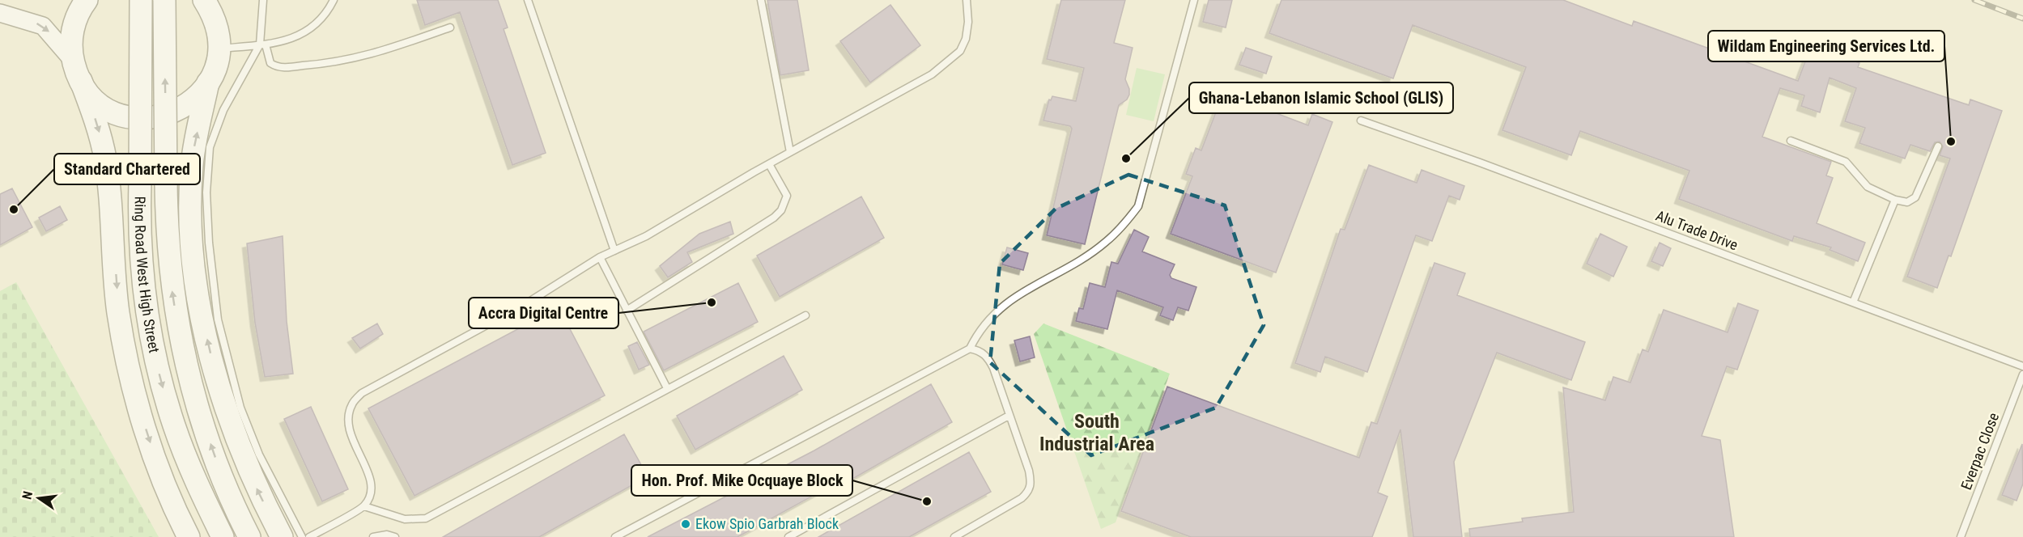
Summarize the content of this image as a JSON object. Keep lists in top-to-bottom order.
{
  "streets": {
    "main road": ["Ring Road West High Street"],
    "lane": ["Alu Trade Drive", "Everpac Close"]
  },
  "districts": ["South Industrial Area"],
  "places": [
    "Wildam Engineering Services Ltd.",
    "Ghana-Lebanon Islamic School (GLIS)",
    "Standard Chartered",
    "Accra Digital Centre",
    "Hon. Prof. Mike Ocquaye Block",
    "Ekow Spio Garbrah Block"
  ],
  "north": "left"
}
